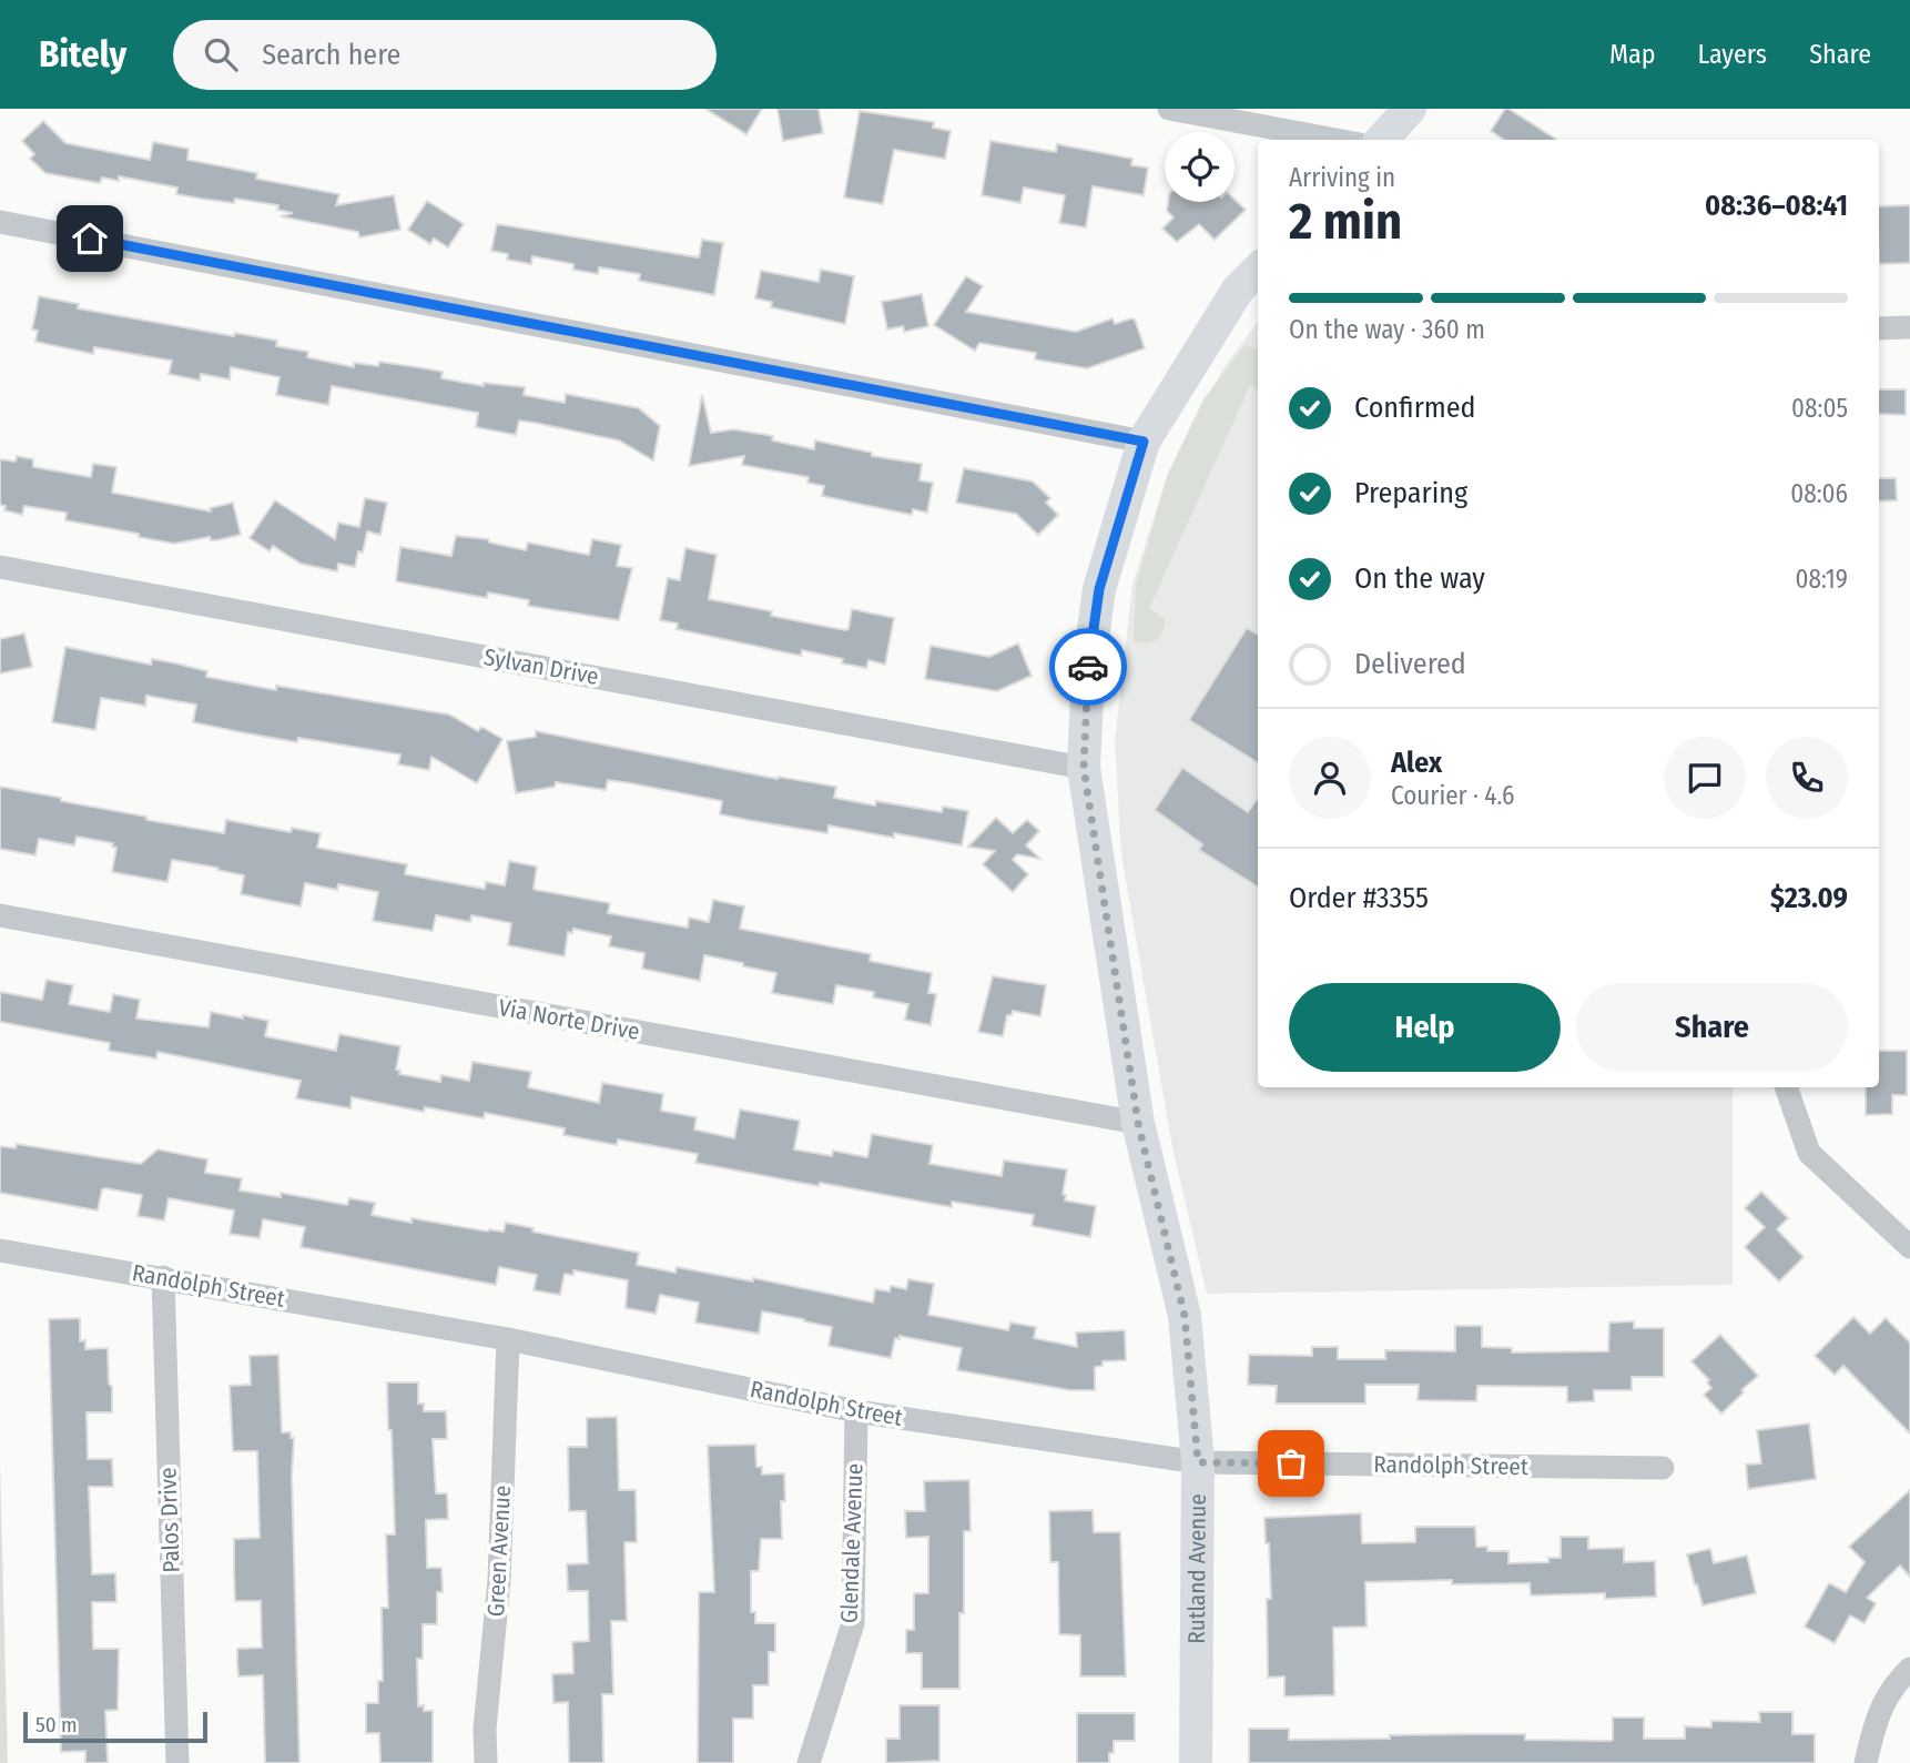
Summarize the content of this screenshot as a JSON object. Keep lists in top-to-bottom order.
{
  "streets": {
    "street": [
      "Sylvan Drive",
      "Via Norte Drive",
      "Randolph Street",
      "Palos Drive",
      "Glendale Avenue",
      "Green Avenue",
      "Rutland Avenue"
    ]
  },
  "crossings": [
    ["Sylvan Drive", "Rutland Avenue"],
    ["Via Norte Drive", "Rutland Avenue"],
    ["Randolph Street", "Palos Drive"],
    ["Randolph Street", "Glendale Avenue"],
    ["Randolph Street", "Green Avenue"],
    ["Randolph Street", "Rutland Avenue"]
  ],
  "scale_bar": "50 m",
  "page": {
    "header": "Bitely",
    "search": "Search here",
    "nav": ["Map", "Layers", "Share"],
    "heading": ["2 min", "Arriving in", "08:36–08:41"],
    "panel": [
      "Alex",
      "Courier · 4.6",
      "Order #3355",
      "$23.09"
    ],
    "bar": "On the way · 360 m",
    "list": [
      ["Confirmed", "08:05"],
      ["Preparing", "08:06"],
      ["On the way", "08:19"],
      "Delivered"
    ],
    "buttons": ["Help", "Share"],
    "scale": "50 m"
  }
}
